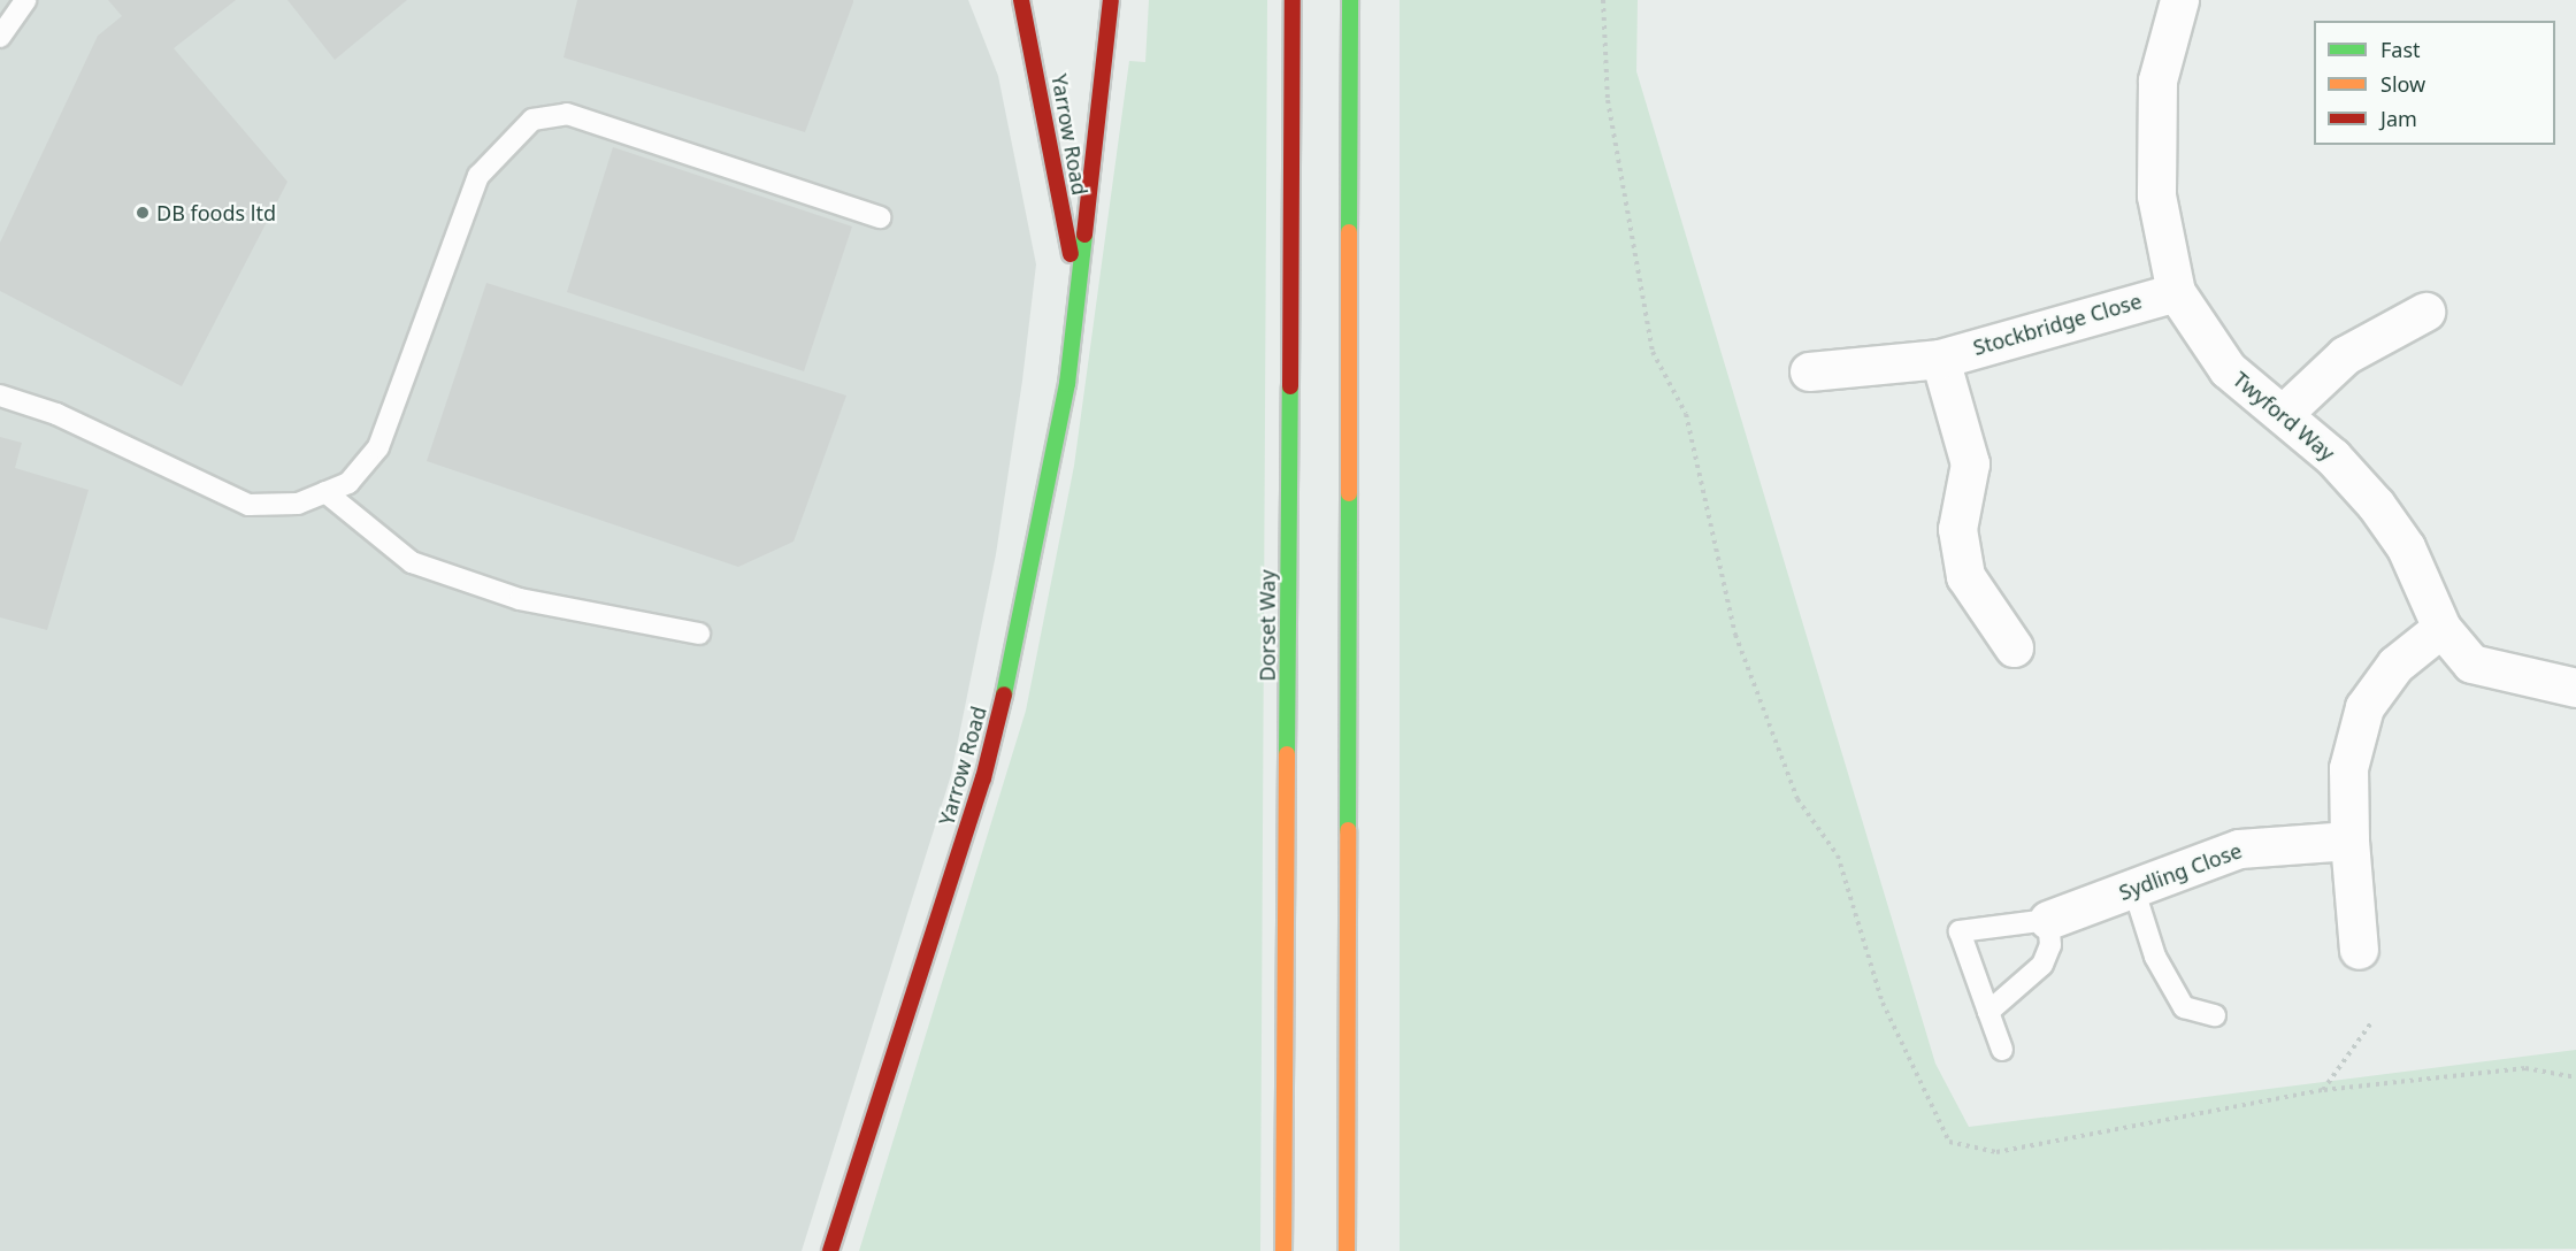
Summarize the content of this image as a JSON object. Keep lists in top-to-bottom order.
{
  "streets": {
    "main road": ["Yarrow Road", "Dorset Way"],
    "street": ["Stockbridge Close", "Twyford Way", "Sydling Close"]
  },
  "crossings": [
    ["Stockbridge Close", "Twyford Way"]
  ],
  "places": ["DB foods ltd"],
  "legend": ["Fast", "Slow", "Jam"]
}
